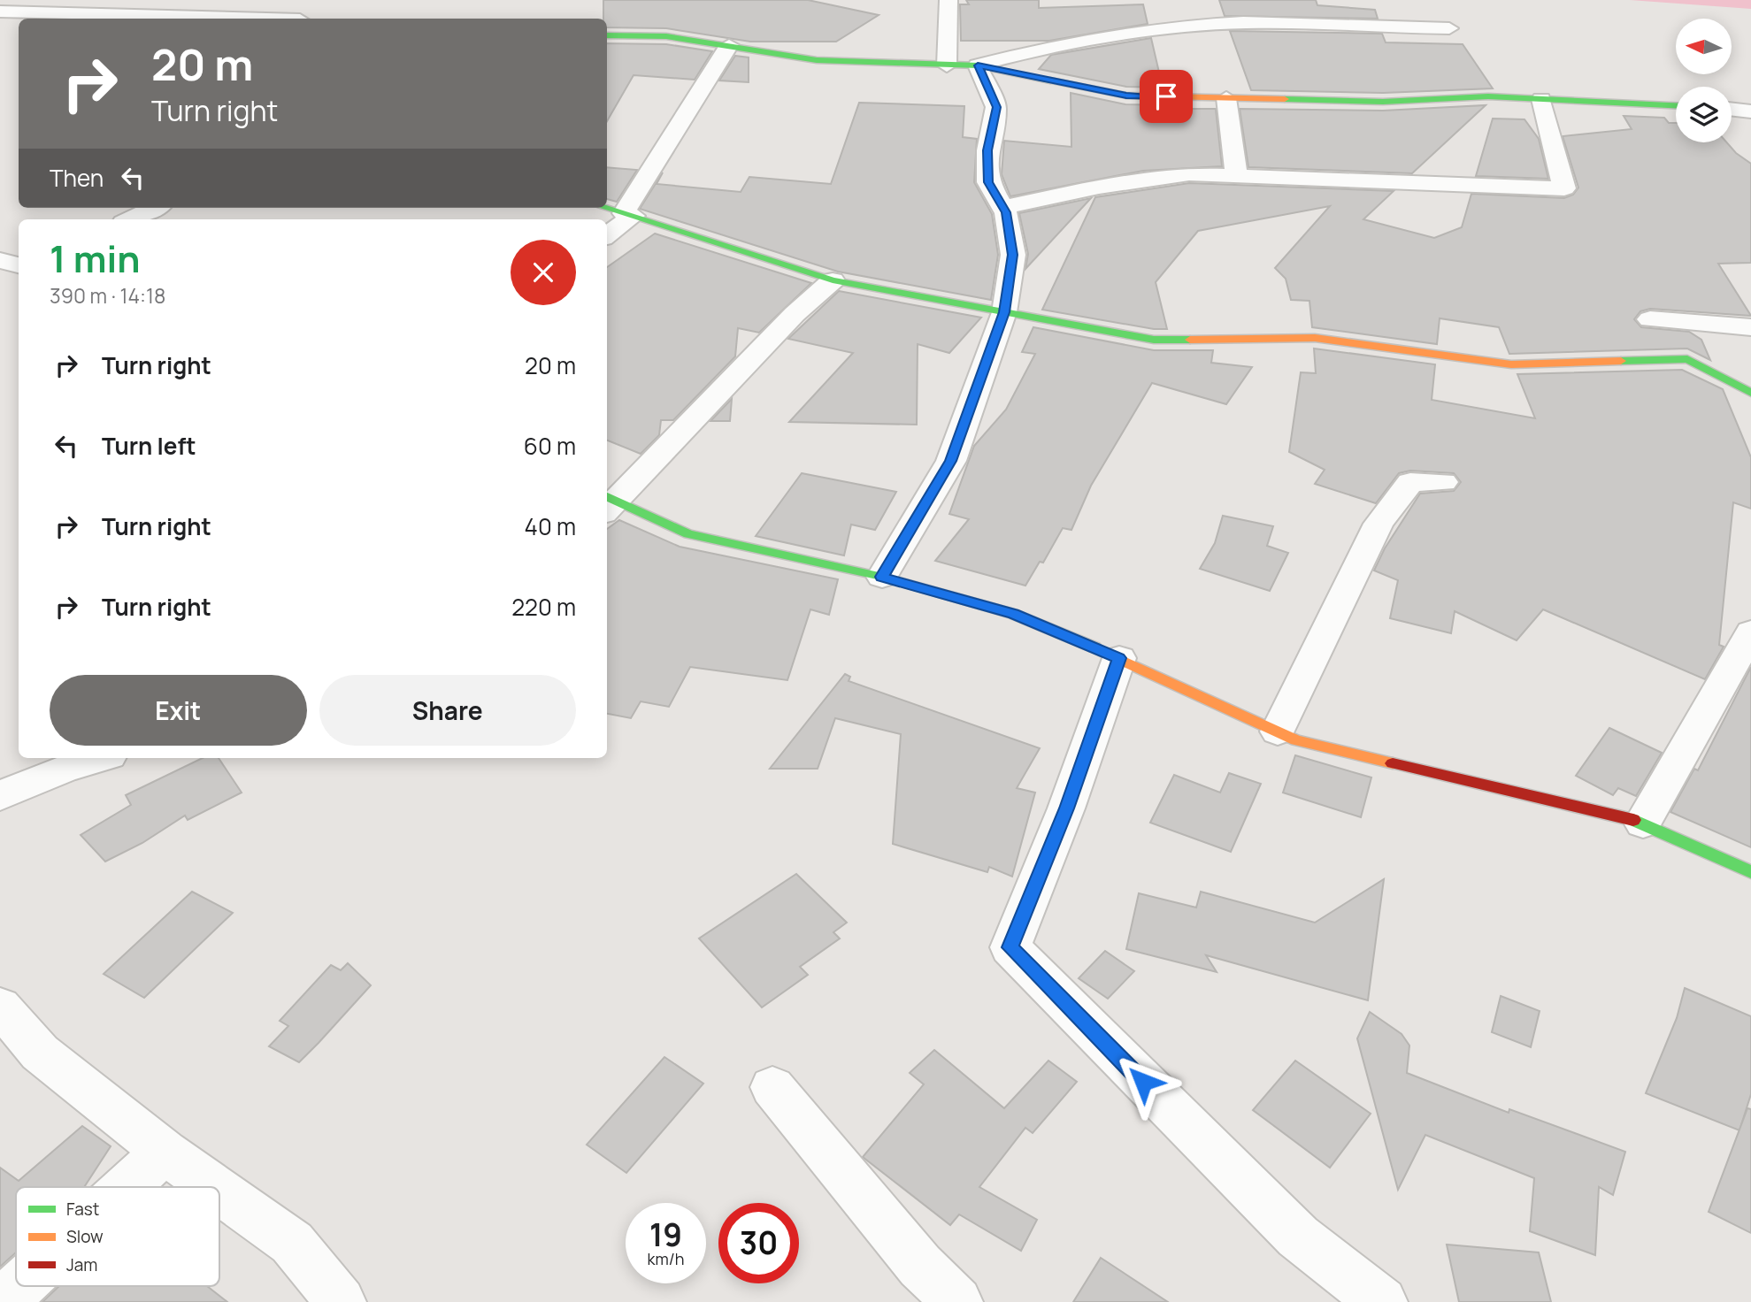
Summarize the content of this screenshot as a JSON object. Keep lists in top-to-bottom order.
{
  "legend": ["Fast", "Slow", "Jam"],
  "north": "left",
  "page": {
    "turn": ["20 m", "Turn right"],
    "then": "Then",
    "heading": ["1 min", "390 m · 14:18"],
    "list": [
      {
        "name": "Turn right",
        "value": "20 m"
      },
      {
        "name": "Turn left",
        "value": "60 m"
      },
      {
        "name": "Turn right",
        "value": "40 m"
      },
      {
        "name": "Turn right",
        "value": "220 m"
      }
    ],
    "buttons": ["Exit", "Share"],
    "speed": "19 km/h",
    "limit": "30"
  }
}
